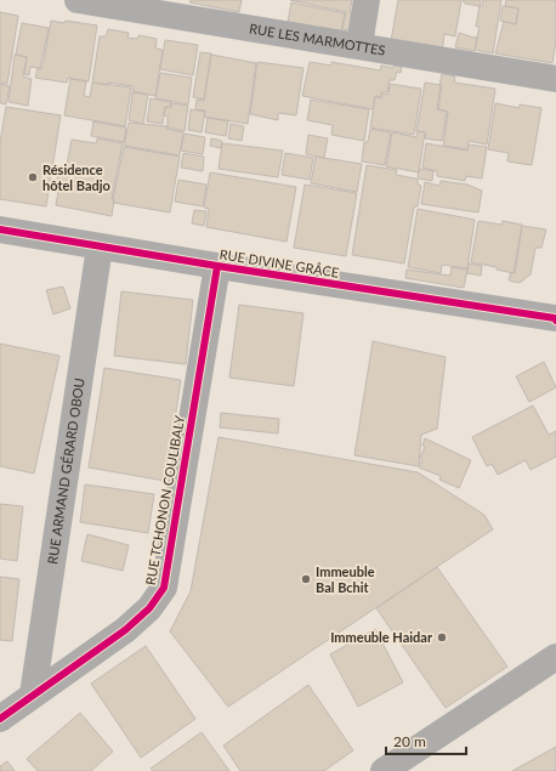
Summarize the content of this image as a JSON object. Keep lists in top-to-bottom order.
{
  "streets": {
    "street": [
      "RUE LES MARMOTTES",
      "RUE DIVINE GRÂCE",
      "RUE ARMAND GÉRARD OBOU",
      "RUE TCHONON COULIBALY"
    ]
  },
  "crossings": [
    ["RUE DIVINE GRÂCE", "RUE ARMAND GÉRARD OBOU"],
    ["RUE DIVINE GRÂCE", "RUE TCHONON COULIBALY"],
    ["RUE ARMAND GÉRARD OBOU", "RUE TCHONON COULIBALY"]
  ],
  "places": ["Résidence hôtel Badjo", "Immeuble Bal Bchit", "Immeuble Haidar"],
  "scale_bar": "20 m"
}
